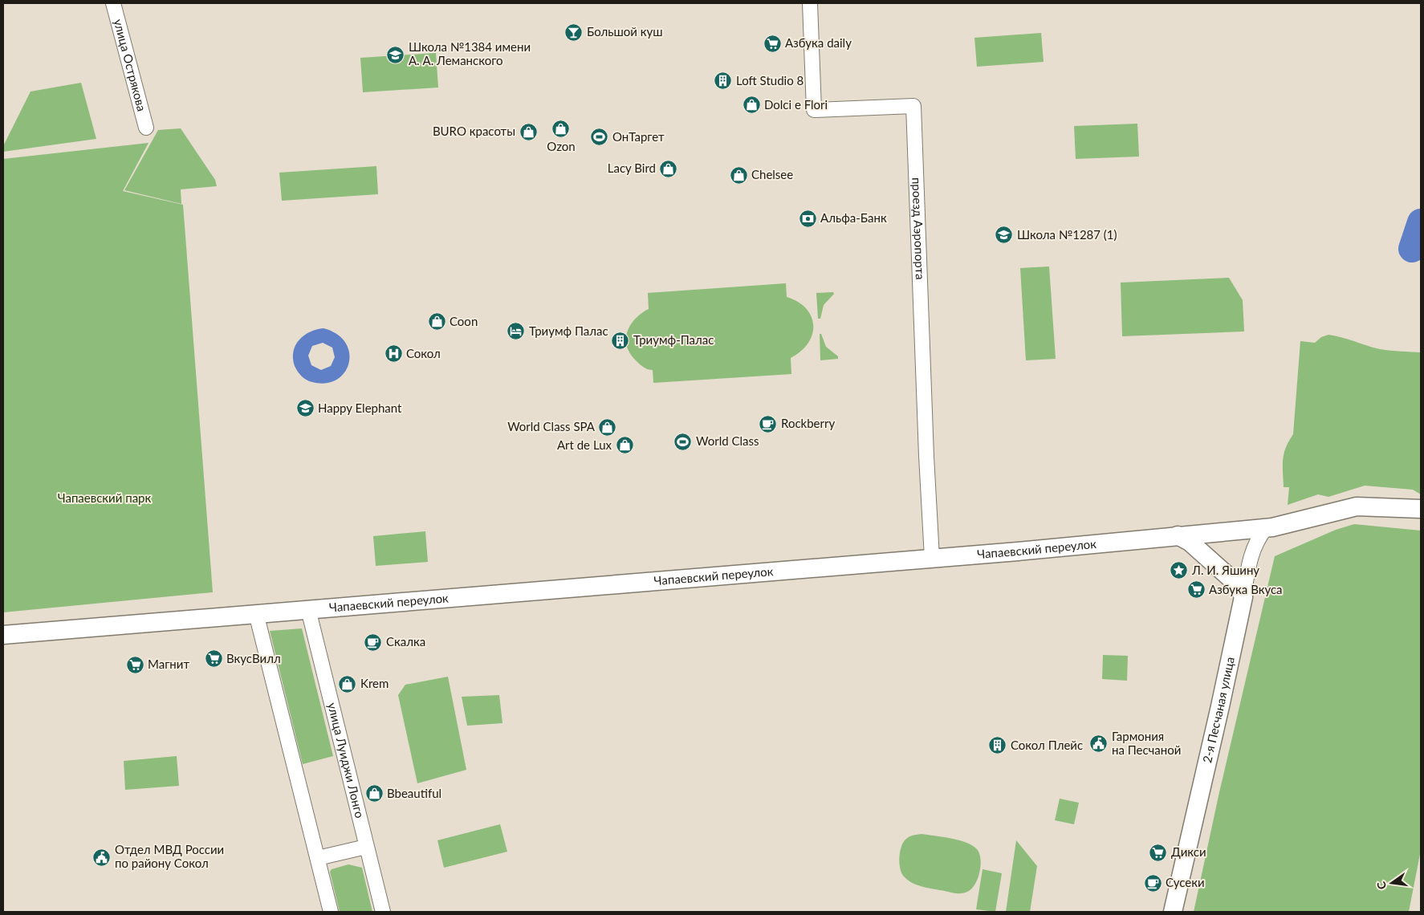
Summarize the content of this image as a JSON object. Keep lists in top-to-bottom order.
{
  "streets": {
    "street": [
      "улица Острякова",
      "проезд Аэропорта",
      "Чапаевский переулок",
      "2-я Песчаная улица",
      "улица Луиджи Лонго"
    ]
  },
  "crossings": [
    ["проезд Аэропорта", "Чапаевский переулок"],
    ["Чапаевский переулок", "улица Луиджи Лонго"]
  ],
  "parks": ["Чапаевский парк"],
  "places": {
    "bar": ["Большой куш"],
    "supermarket": [
      "Азбука daily",
      "Азбука Вкуса",
      "ВкусВилл",
      "Магнит",
      "Дикси"
    ],
    "school or university": ["Школа №1384 имени А. А. Леманского", "Школа №1287 (1)", "Happy Elephant"],
    "building": ["Loft Studio 8", "Триумф-Палас", "Сокол Плейс"],
    "shop": [
      "Dolci e Flori",
      "Ozon",
      "BURO красоты",
      "Lacy Bird",
      "Chelsee",
      "Coon",
      "World Class SPA",
      "Art de Lux",
      "Krem",
      "Bbeautiful"
    ],
    "sports": ["ОнТаргет", "World Class"],
    "bank": ["Альфа-Банк"],
    "hotel": ["Триумф Палас"],
    "hospital": ["Сокол"],
    "cafe": ["Rockberry", "Скалка", "Сусеки"],
    "place": ["Л. И. Яшину"],
    "public building": ["Гармония на Песчаной", "Отдел МВД России по району Сокол"]
  },
  "north": "left"
}
